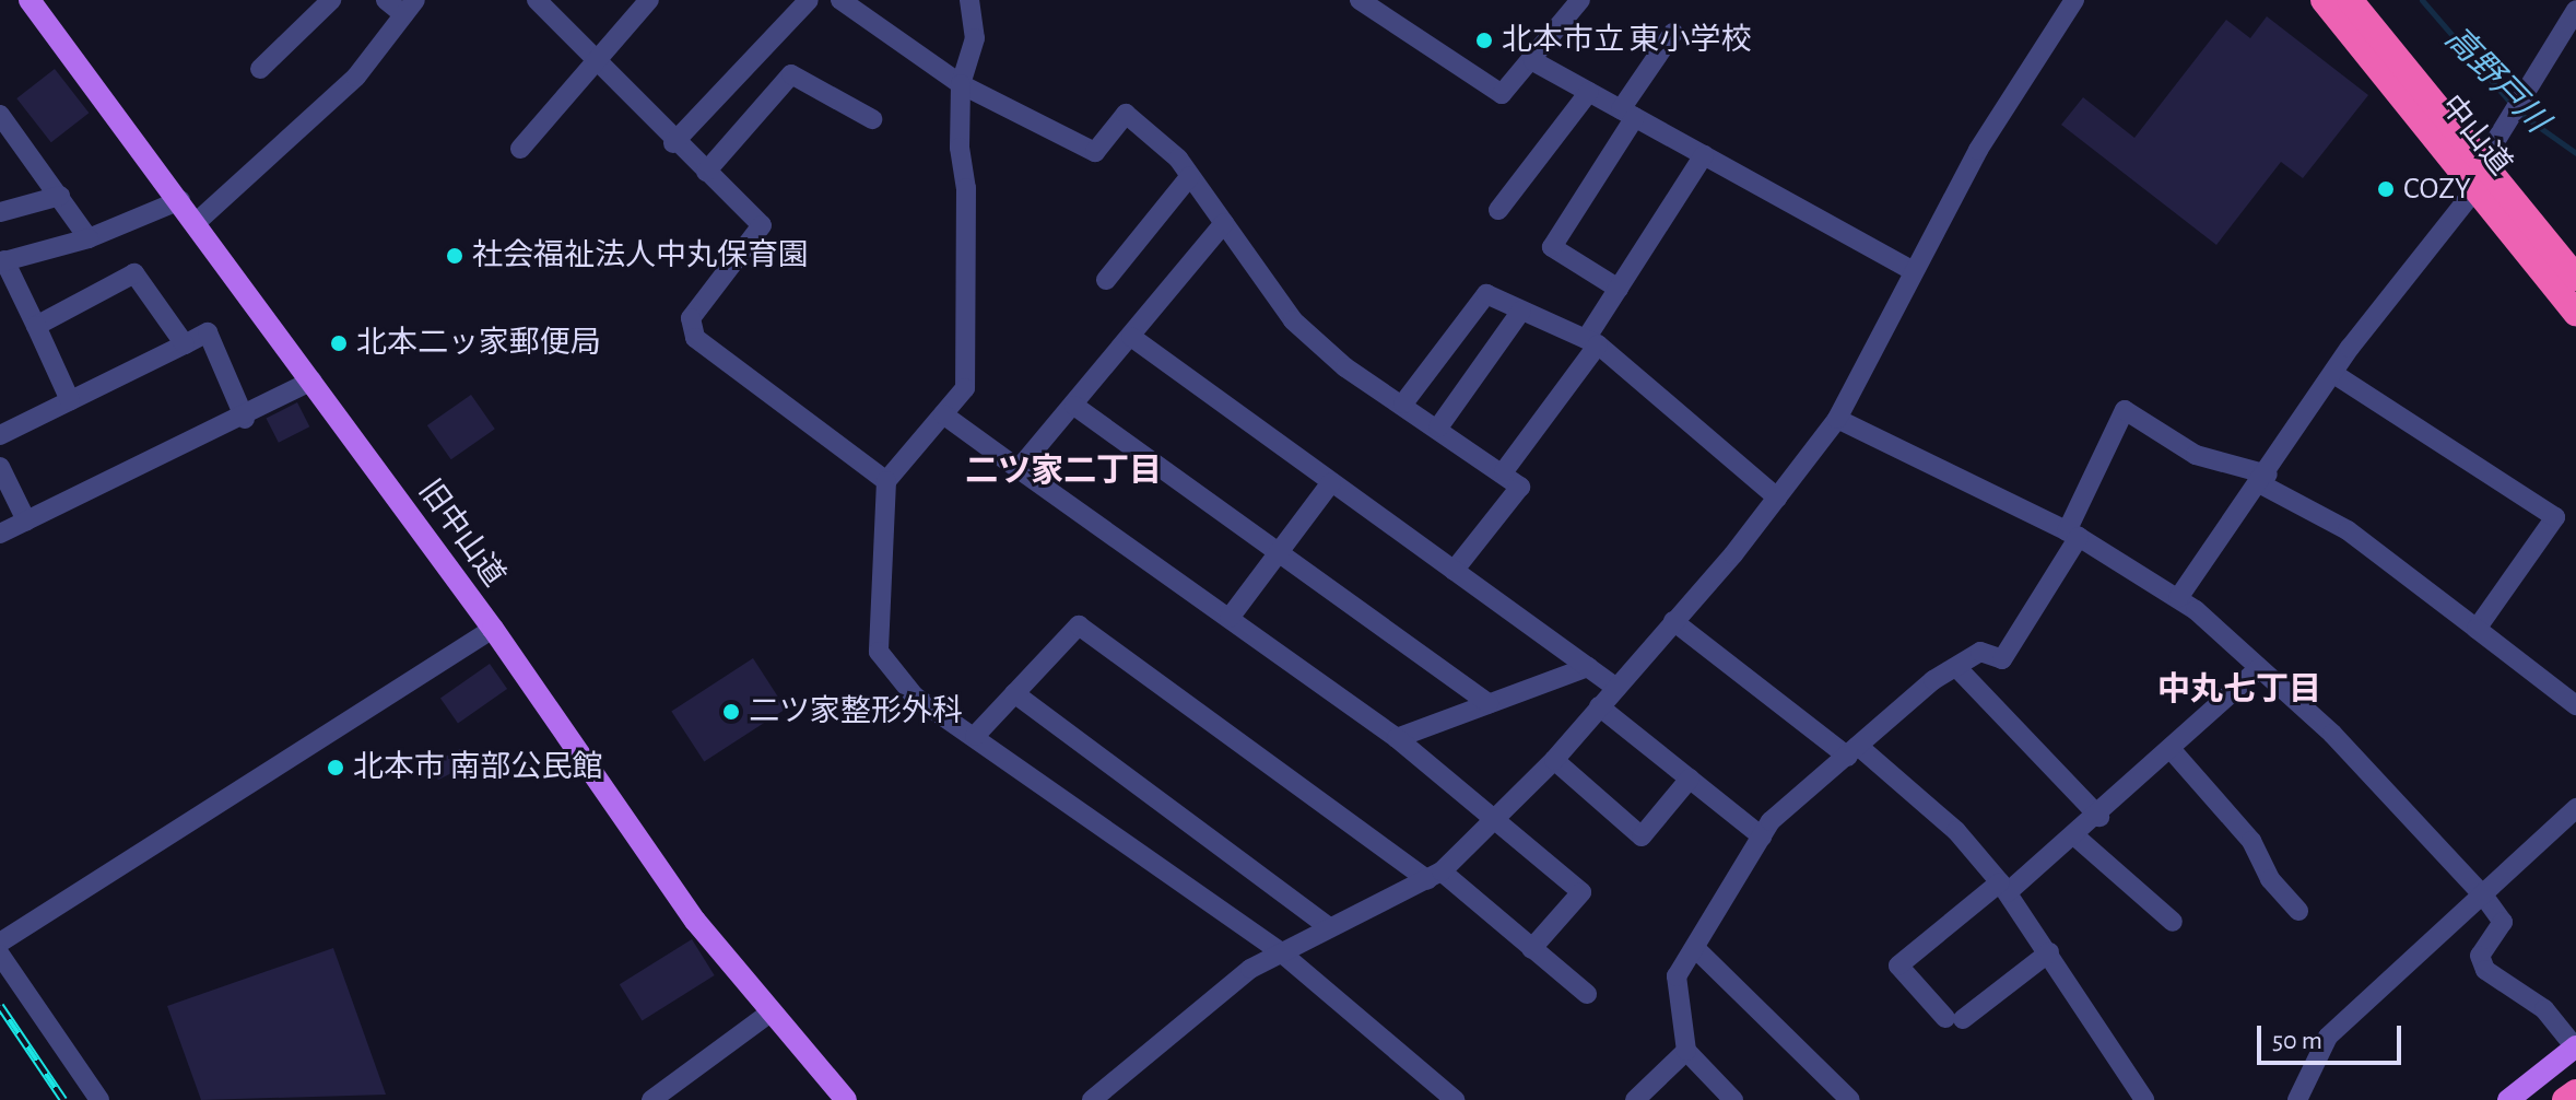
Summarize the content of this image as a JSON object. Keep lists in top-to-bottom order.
{
  "streets": {
    "highway": ["中山道"],
    "main road": ["旧中山道"]
  },
  "districts": ["二ツ家二丁目", "中丸七丁目"],
  "water": ["高野戸川"],
  "places": [
    "北本市立 東小学校",
    "COZY",
    "社会福祉法人中丸保育園",
    "北本二ッ家郵便局",
    "二ツ家整形外科",
    "北本市 南部公民館"
  ],
  "scale_bar": "50 m"
}
